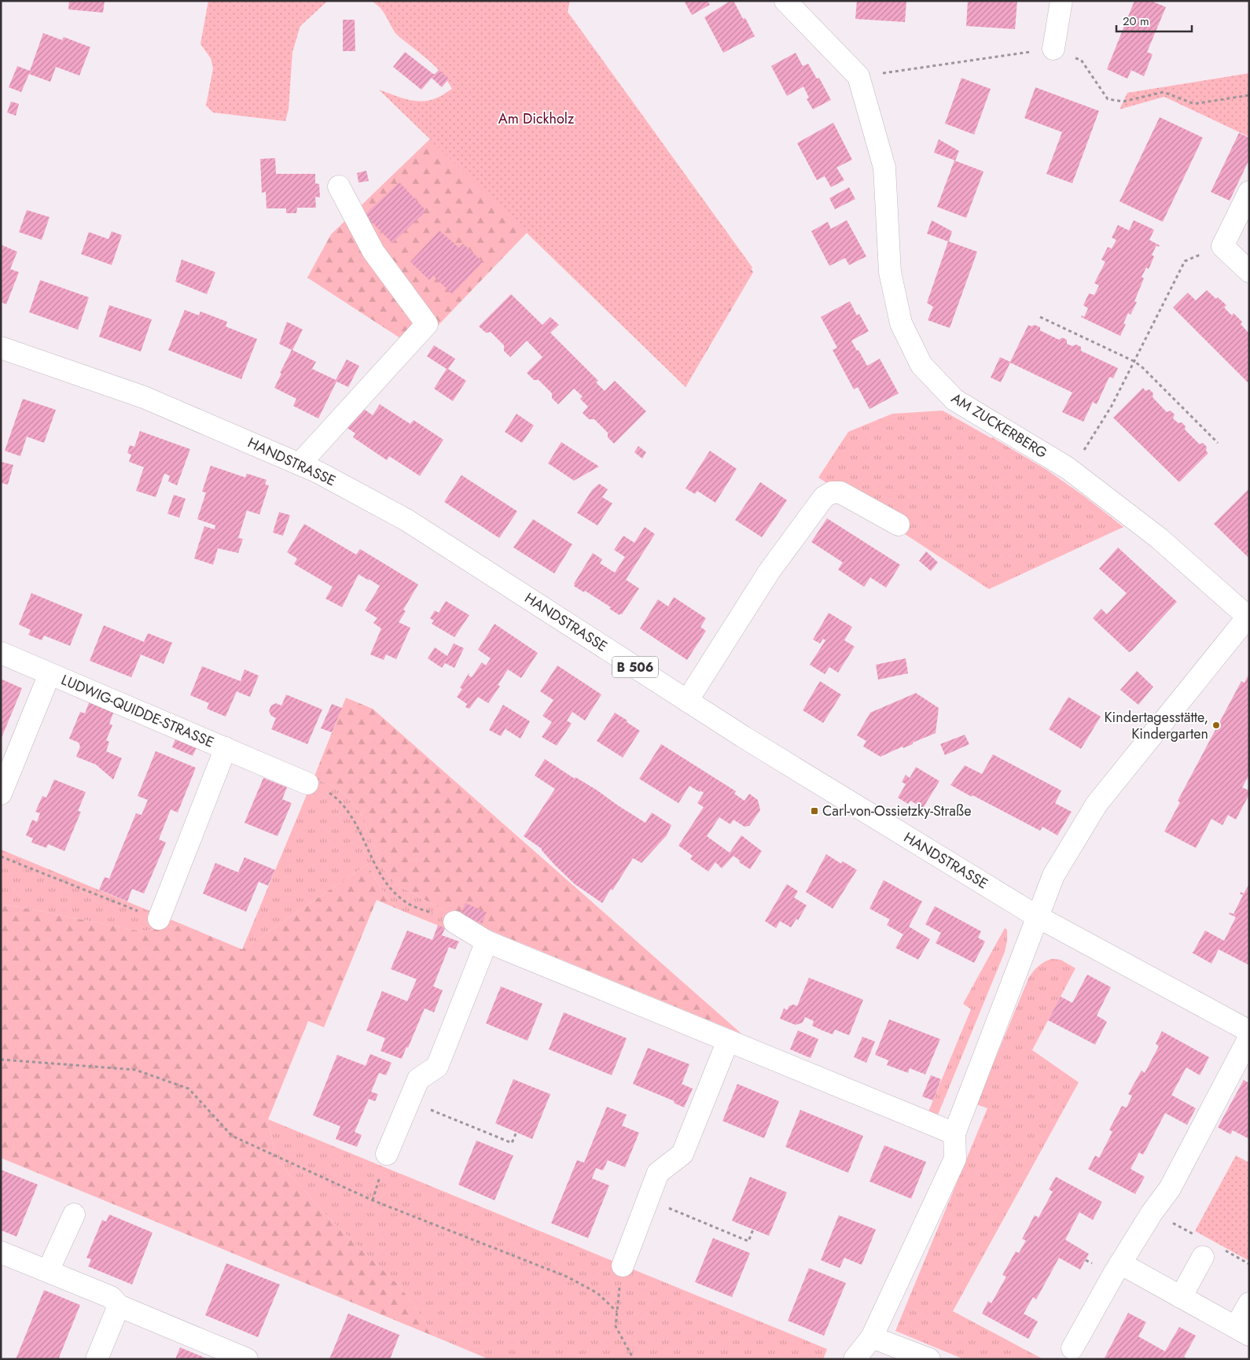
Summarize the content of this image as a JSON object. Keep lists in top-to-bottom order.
{
  "streets": {
    "street": [
      "AM ZUCKERBERG",
      "HANDSTRASSE",
      "B 506",
      "LUDWIG-QUIDDE-STRASSE"
    ]
  },
  "parks": ["Am Dickholz"],
  "places": {
    "other": ["Kindertagesstätte, Kindergarten"],
    "transit": ["Carl-von-Ossietzky-Straße"]
  },
  "scale_bar": "20 m"
}
